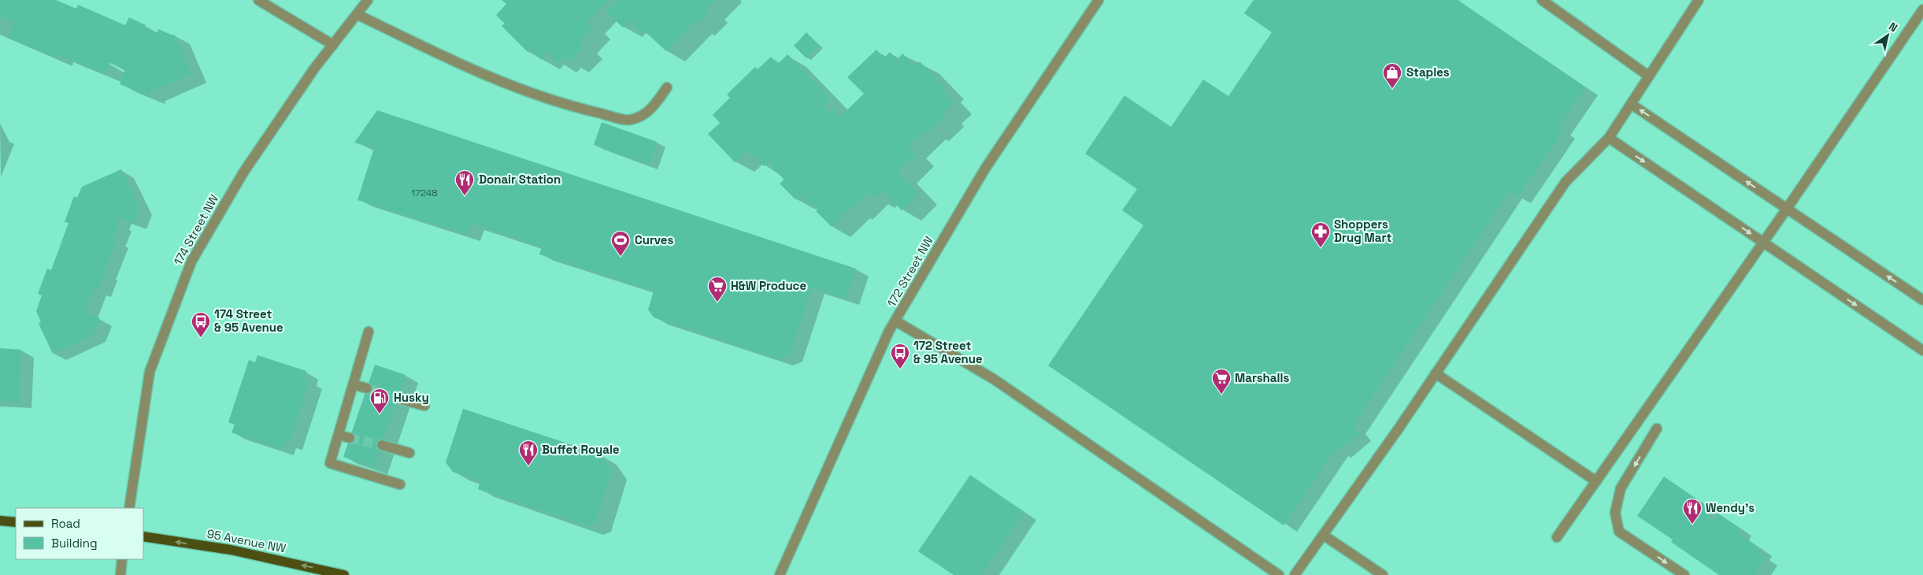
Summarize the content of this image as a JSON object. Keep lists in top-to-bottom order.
{
  "streets": {
    "main road": ["95 Avenue NW"],
    "street": ["174 Street NW", "172 Street NW"]
  },
  "one_way": ["95 Avenue NW"],
  "places": {
    "shop": ["Staples"],
    "restaurant": ["Donair Station", "Buffet Royale", "Wendy's"],
    "pharmacy": ["Shoppers Drug Mart"],
    "sports": ["Curves"],
    "supermarket": ["H&W Produce", "Marshalls"],
    "bus stop": ["174 Street & 95 Avenue", "172 Street & 95 Avenue"],
    "fuel station": ["Husky"]
  },
  "house_numbers": ["17248"],
  "legend": ["Road", "Building"],
  "north": "top right"
}
